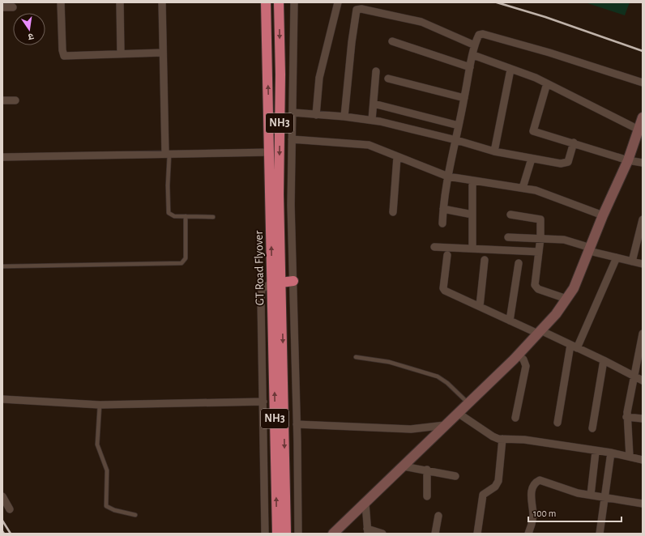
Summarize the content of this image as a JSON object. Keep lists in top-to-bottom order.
{
  "streets": {
    "highway": ["NH3", "GT Road Flyover"]
  },
  "scale_bar": "100 m",
  "north": "bottom"
}
